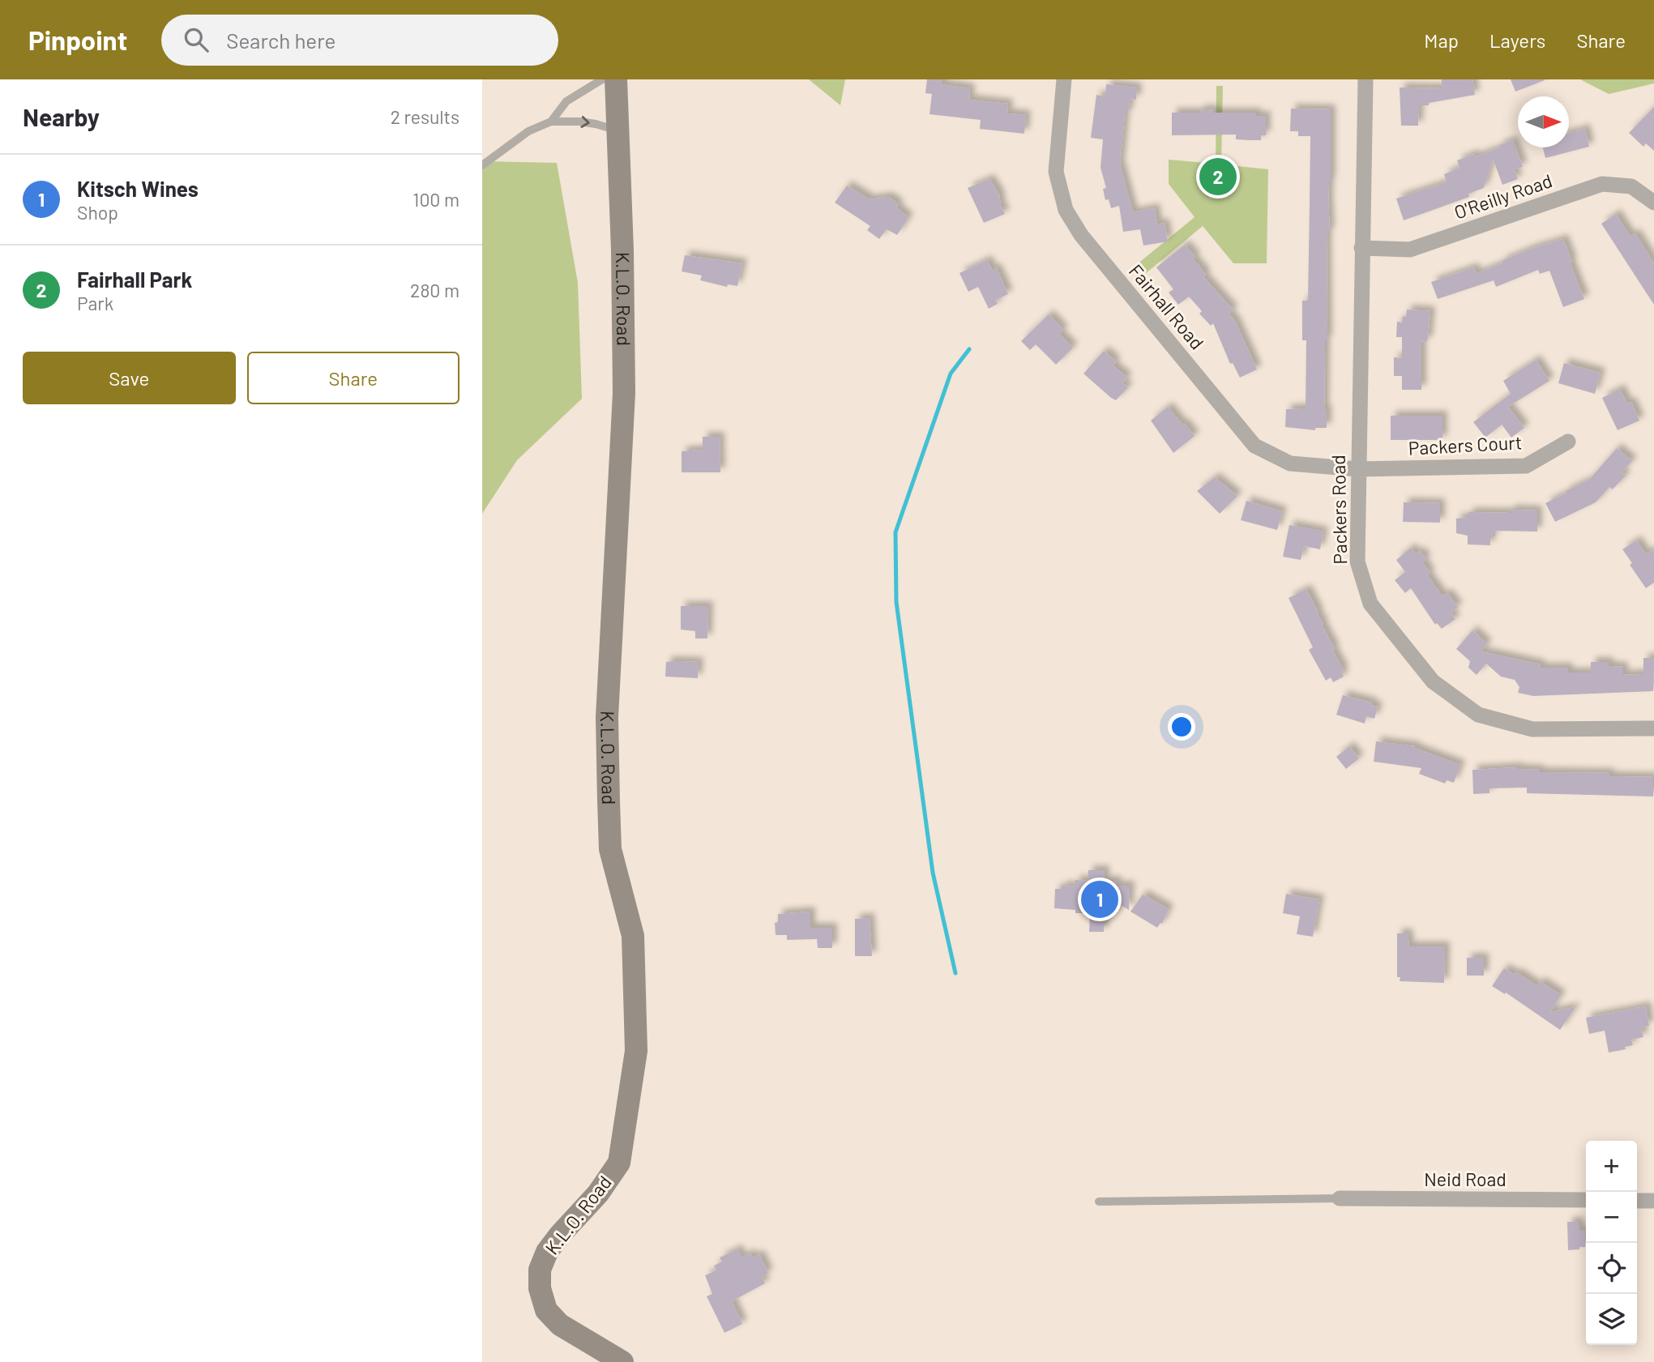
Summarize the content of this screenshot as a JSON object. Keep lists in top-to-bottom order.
{
  "streets": {
    "main road": ["K.L.O. Road"],
    "street": [
      "O'Reilly Road",
      "Fairhall Road",
      "Packers Court",
      "Packers Road",
      "Neid Road"
    ]
  },
  "crossings": [
    ["O'Reilly Road", "Packers Road"],
    ["Fairhall Road", "Packers Court"],
    ["Fairhall Road", "Packers Road"],
    ["Packers Court", "Packers Road"]
  ],
  "north": "right",
  "page": {
    "header": "Pinpoint",
    "search": "Search here",
    "nav": ["Map", "Layers", "Share"],
    "heading": ["Nearby", "2 results"],
    "list": [
      {
        "mark": "1",
        "name": "Kitsch Wines",
        "note": "Shop",
        "value": "100 m"
      },
      {
        "mark": "2",
        "name": "Fairhall Park",
        "note": "Park",
        "value": "280 m"
      }
    ],
    "pins": ["2", "1"],
    "buttons": ["Save", "Share"],
    "map_buttons": ["+", "−"]
  }
}
